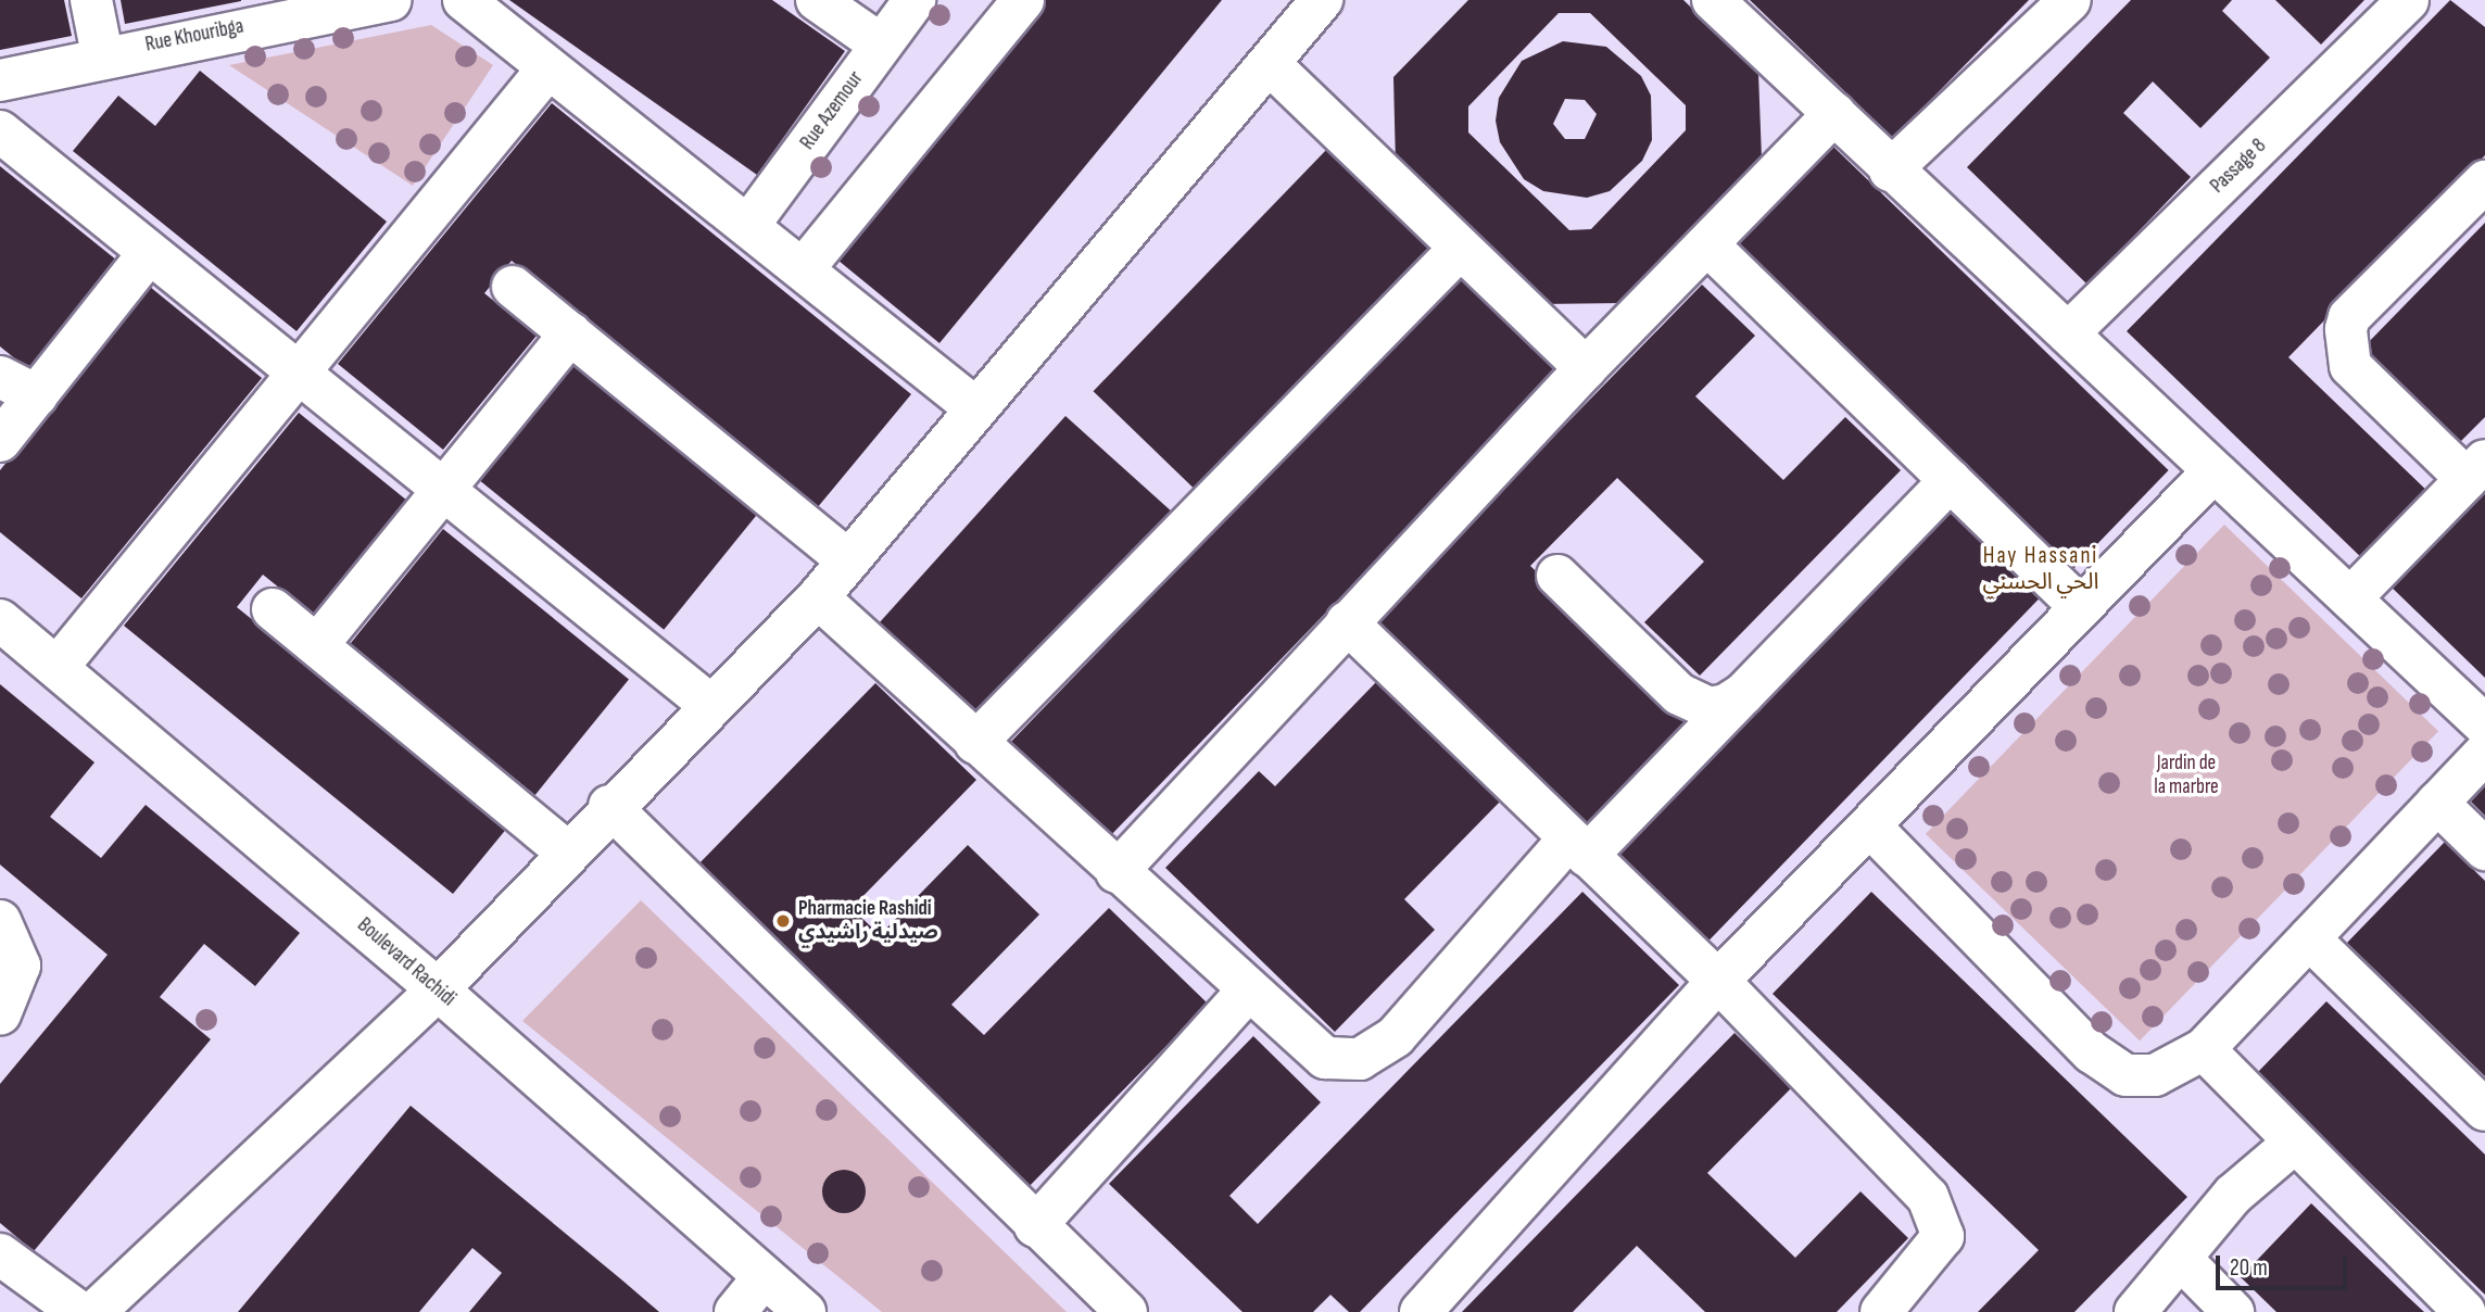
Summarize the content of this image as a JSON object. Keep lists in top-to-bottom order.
{
  "streets": {
    "street": [
      "Rue Khouribga",
      "Rue Azemour",
      "Passage 8",
      "Boulevard Rachidi"
    ]
  },
  "districts": ["Hay Hassani الحي الحسني"],
  "parks": ["Jardin de la marbre"],
  "places": ["Pharmacie Rashidi صيدلية راشيدي"],
  "scale_bar": "20 m"
}
